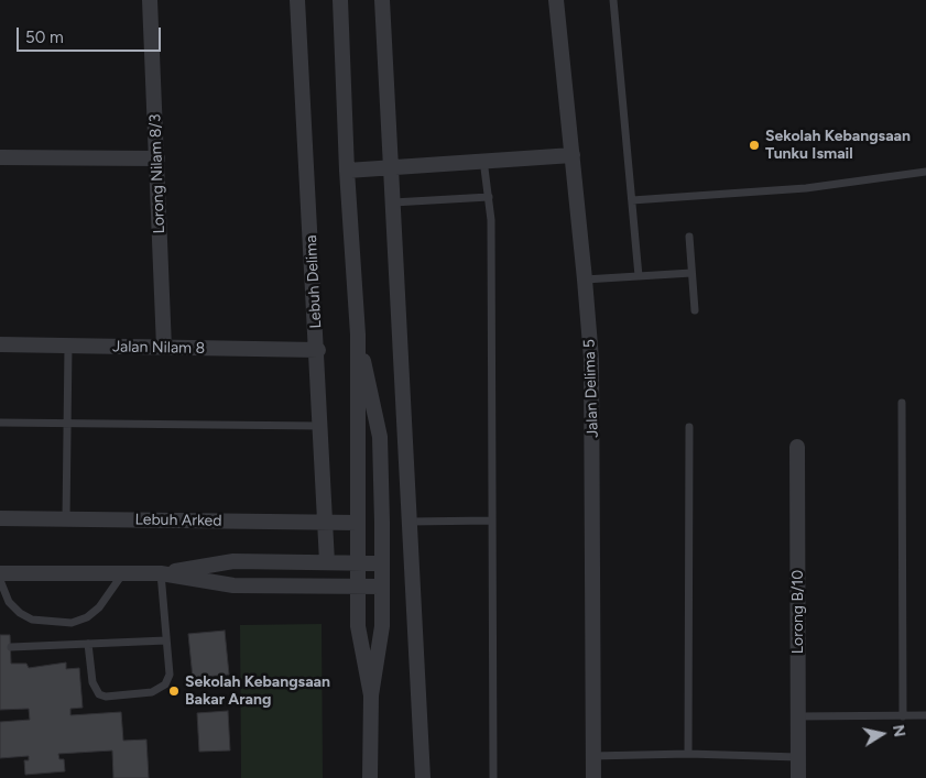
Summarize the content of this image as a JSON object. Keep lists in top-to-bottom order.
{
  "streets": {
    "street": [
      "Lorong Nilam 8/3",
      "Lebuh Delima",
      "Jalan Nilam 8",
      "Jalan Delima 5",
      "Lebuh Arked",
      "Lorong B/10"
    ]
  },
  "crossings": [
    ["Lorong Nilam 8/3", "Jalan Nilam 8"],
    ["Lebuh Delima", "Jalan Nilam 8"],
    ["Lebuh Delima", "Lebuh Arked"]
  ],
  "places": ["Sekolah Kebangsaan Tunku Ismail", "Sekolah Kebangsaan Bakar Arang"],
  "scale_bar": "50 m",
  "north": "right"
}
